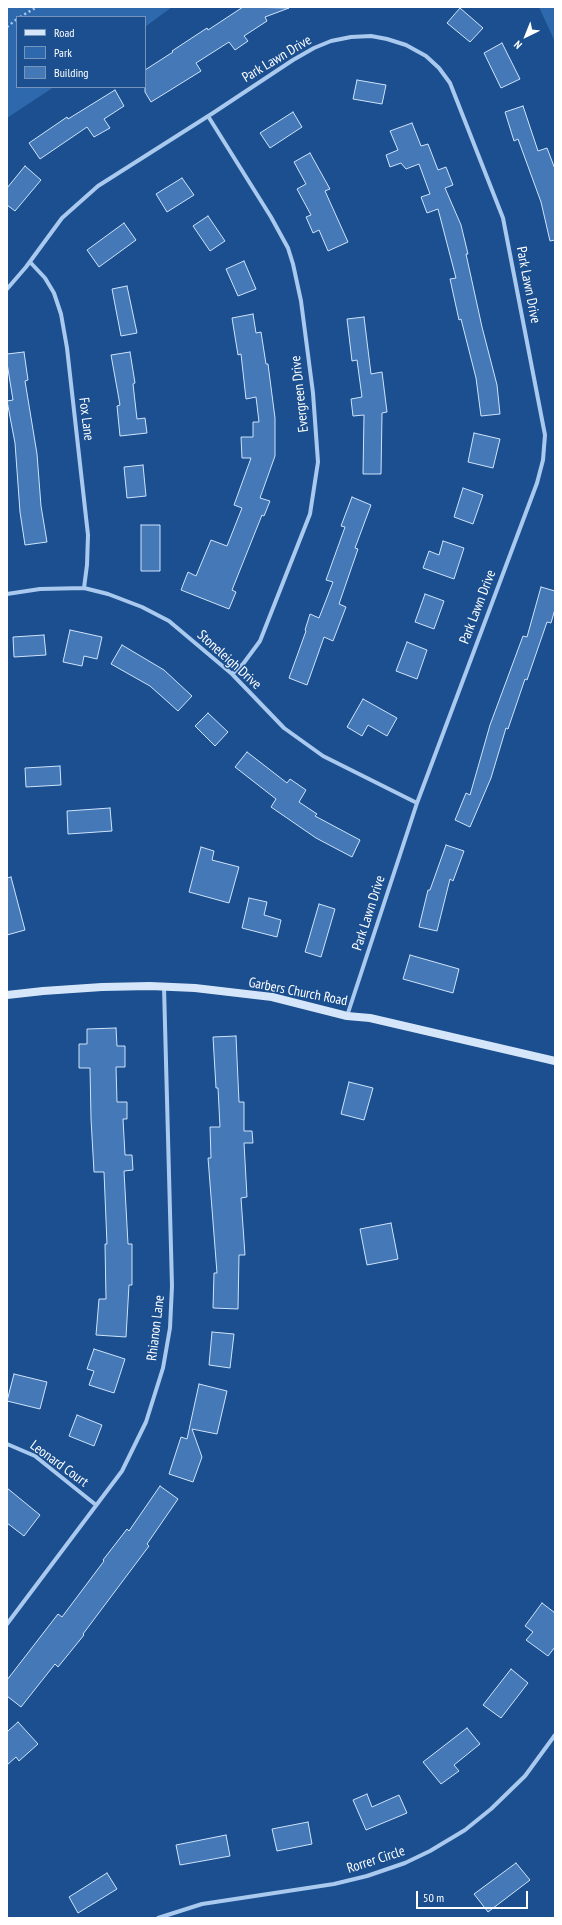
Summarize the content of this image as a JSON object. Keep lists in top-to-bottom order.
{
  "streets": {
    "street": [
      "Park Lawn Drive",
      "Evergreen Drive",
      "Fox Lane",
      "Stoneleigh Drive",
      "Garbers Church Road",
      "Rhianon Lane",
      "Leonard Court",
      "Rorrer Circle"
    ]
  },
  "crossings": [
    ["Park Lawn Drive", "Evergreen Drive"],
    ["Park Lawn Drive", "Fox Lane"],
    ["Park Lawn Drive", "Stoneleigh Drive"],
    ["Park Lawn Drive", "Garbers Church Road"],
    ["Evergreen Drive", "Stoneleigh Drive"],
    ["Fox Lane", "Stoneleigh Drive"],
    ["Garbers Church Road", "Rhianon Lane"],
    ["Rhianon Lane", "Leonard Court"]
  ],
  "legend": ["Road", "Park", "Building"],
  "scale_bar": "50 m",
  "north": "bottom left"
}
